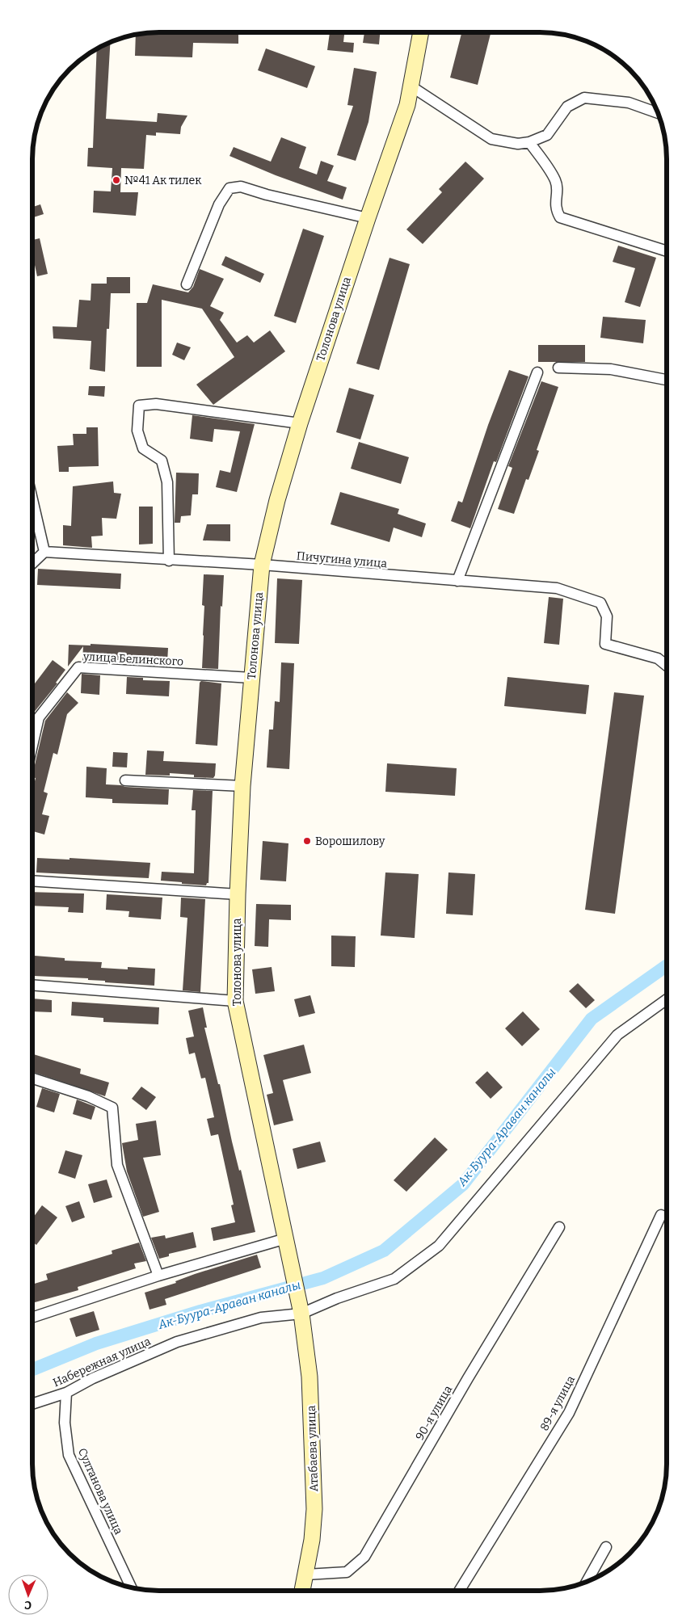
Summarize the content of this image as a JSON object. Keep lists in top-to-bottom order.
{
  "streets": {
    "main road": ["Толонова улица", "Атабаева улица"],
    "street": [
      "Пичугина улица",
      "улица Белинского",
      "Набережная улица",
      "89-я улица",
      "90-я улица",
      "Султанова улица"
    ]
  },
  "crossings": [
    ["Толонова улица", "Пичугина улица"],
    ["Толонова улица", "улица Белинского"],
    ["Толонова улица", "Атабаева улица"],
    ["Набережная улица", "Атабаева улица"],
    ["Набережная улица", "Султанова улица"],
    ["90-я улица", "Атабаева улица"]
  ],
  "water": ["Ак-Буура-Араван каналы"],
  "places": ["№41 Ак тилек", "Ворошилову"],
  "north": "bottom"
}
